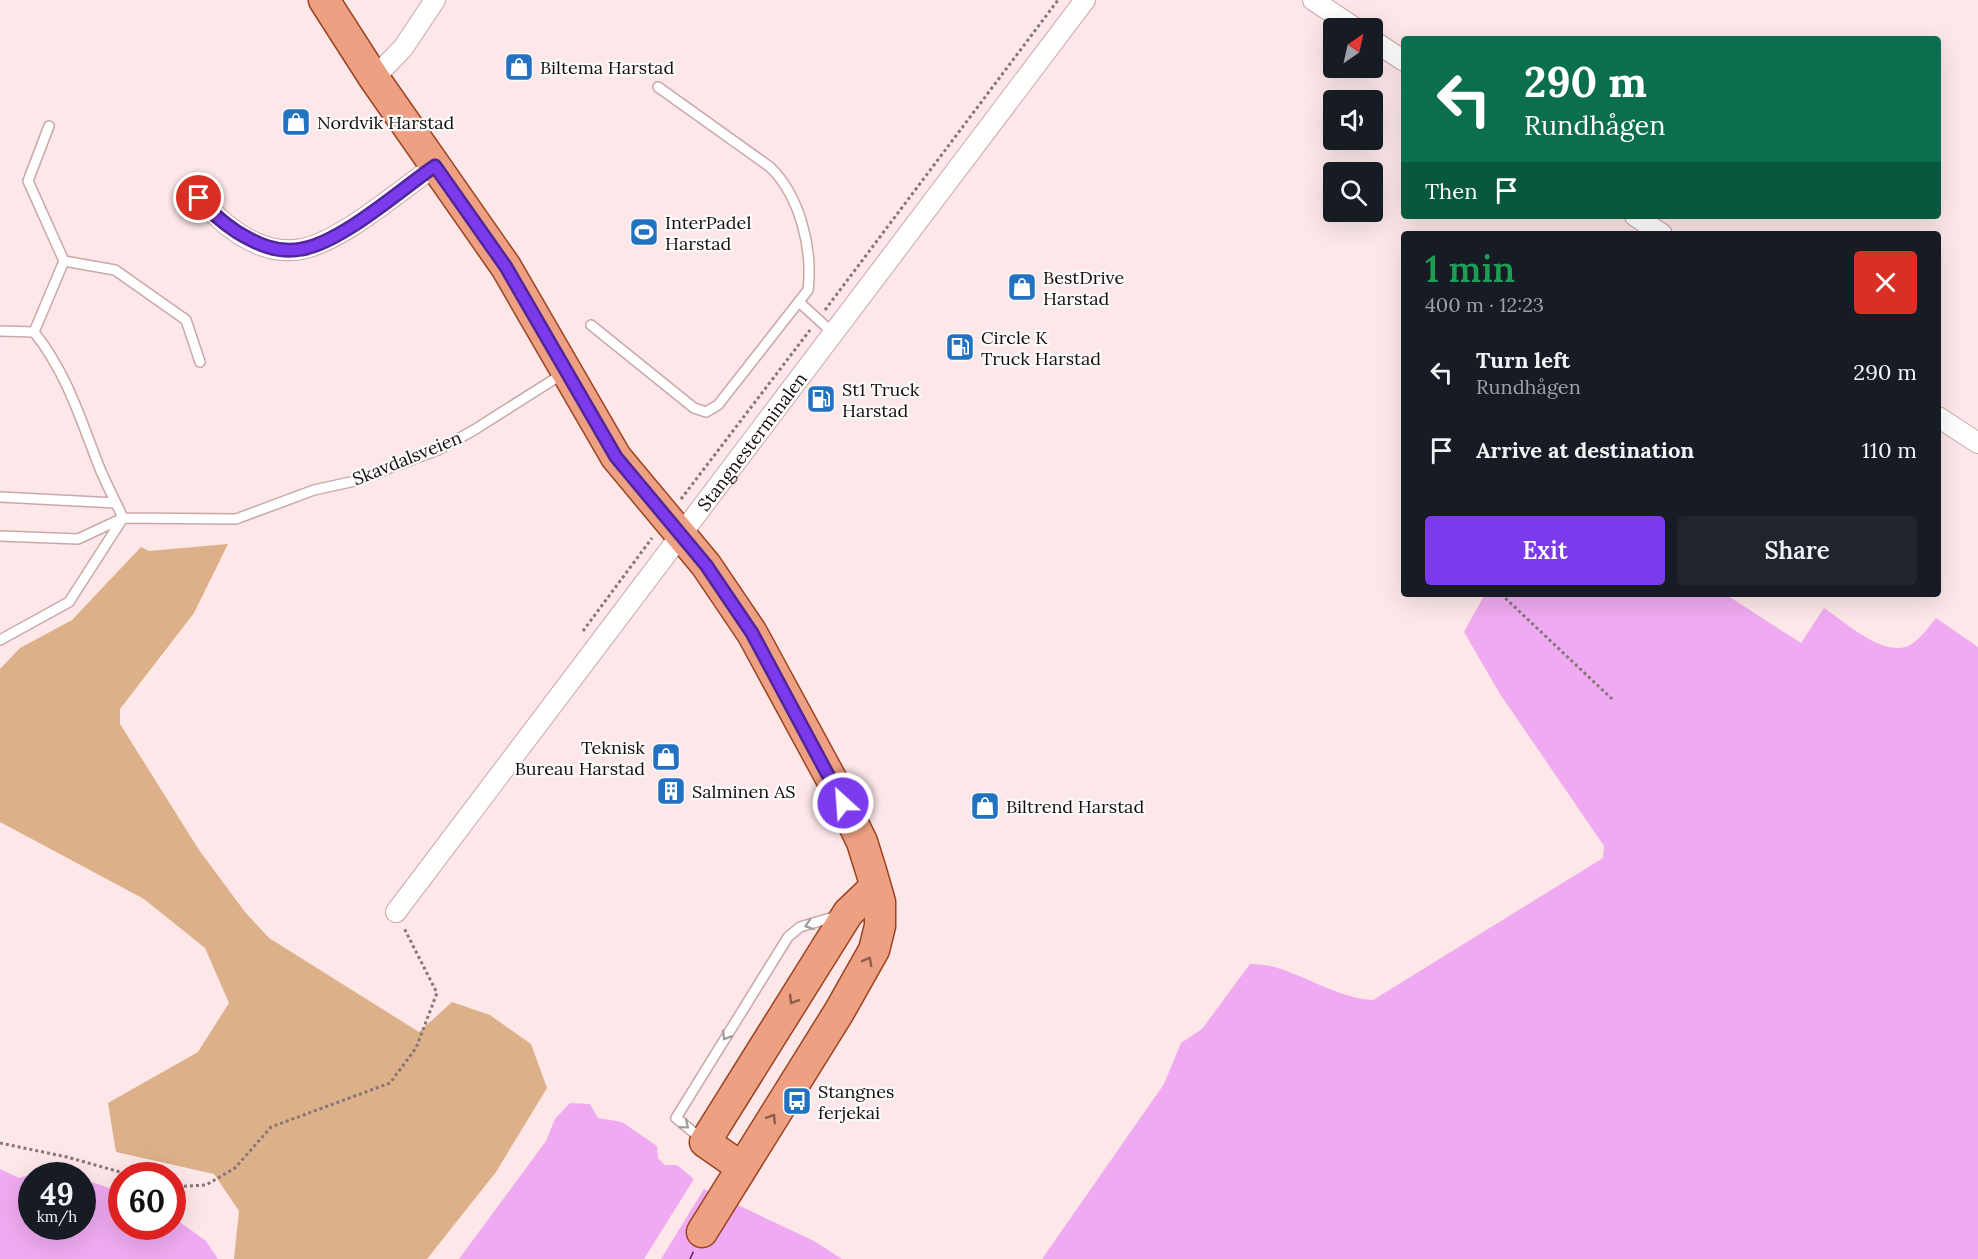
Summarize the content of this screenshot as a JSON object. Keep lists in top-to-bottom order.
{
  "streets": {
    "street": ["Stangnesterminalen"],
    "lane": ["Skavdalsveien"]
  },
  "places": {
    "shop": [
      "Biltema Harstad",
      "Nordvik Harstad",
      "BestDrive Harstad",
      "Teknisk Bureau Harstad",
      "Biltrend Harstad"
    ],
    "sports": ["InterPadel Harstad"],
    "fuel station": ["Circle K Truck Harstad", "St1 Truck Harstad"],
    "building": ["Salminen AS"],
    "bus stop": ["Stangnes ferjekai"]
  },
  "north": "top right",
  "page": {
    "turn": ["290 m", "Rundhågen"],
    "then": "Then",
    "heading": ["1 min", "400 m · 12:23"],
    "list": [
      {
        "name": "Turn left",
        "note": "Rundhågen",
        "value": "290 m"
      },
      {
        "name": "Arrive at destination",
        "value": "110 m"
      }
    ],
    "buttons": ["Exit", "Share"],
    "speed": "49 km/h",
    "limit": "60"
  }
}
